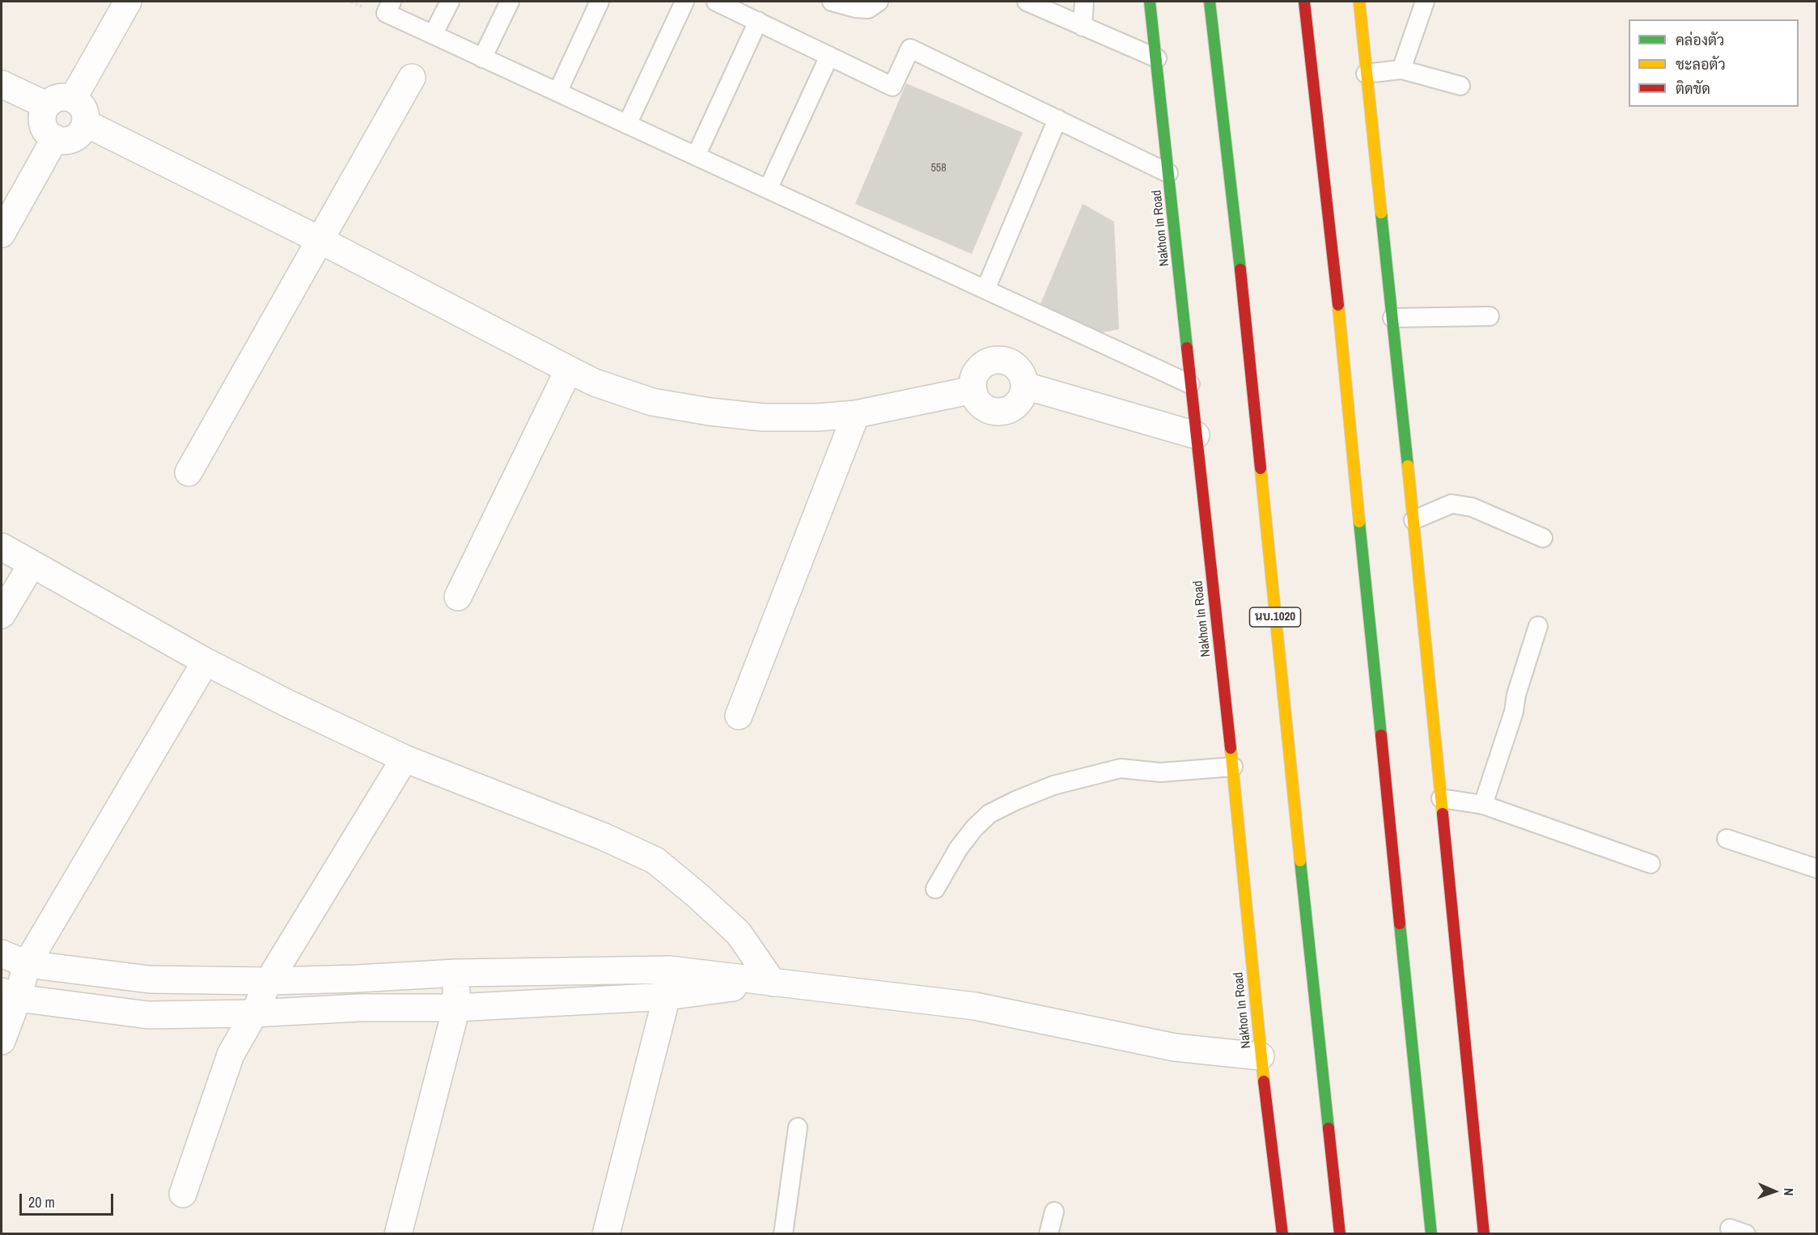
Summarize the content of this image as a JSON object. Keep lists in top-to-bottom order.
{
  "streets": {
    "main road": ["Nakhon In Road", "นบ.1020"]
  },
  "house_numbers": ["558"],
  "legend": ["คล่องตัว", "ชะลอตัว", "ติดขัด"],
  "scale_bar": "20 m",
  "north": "right"
}
